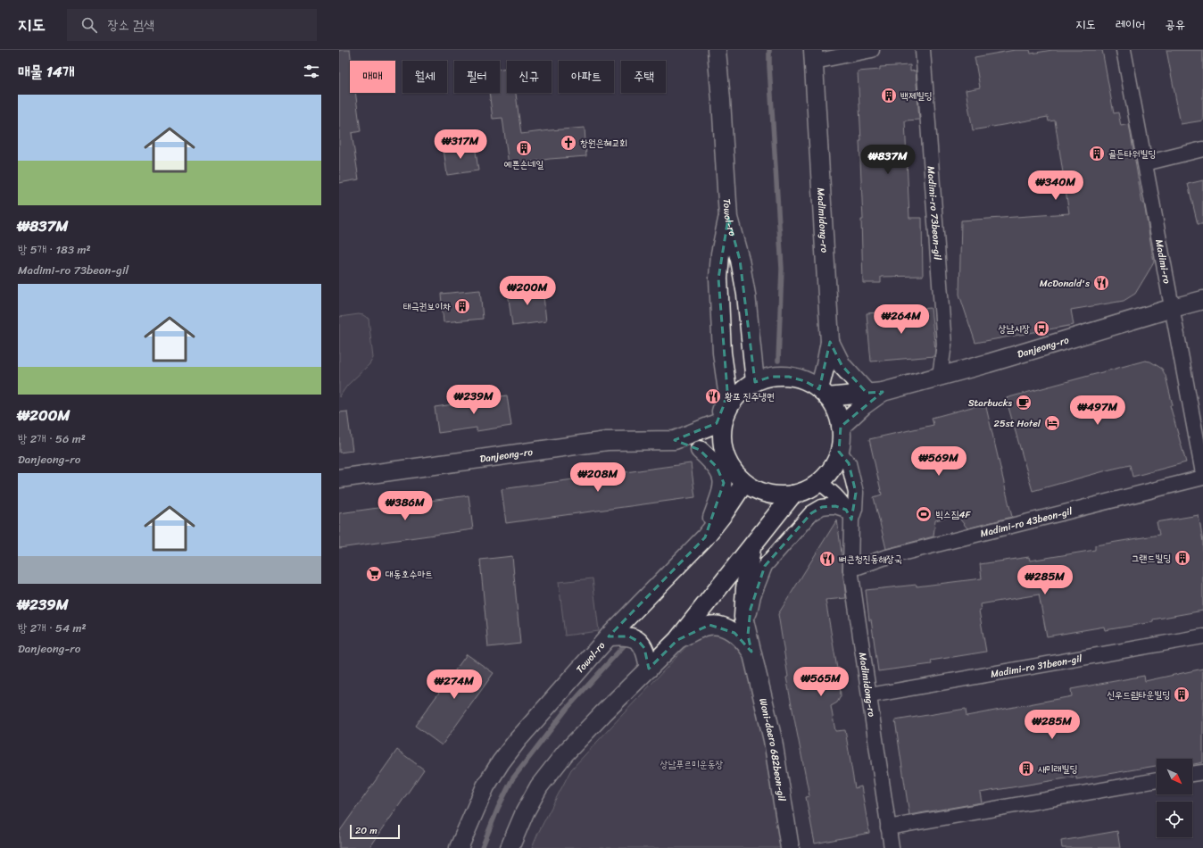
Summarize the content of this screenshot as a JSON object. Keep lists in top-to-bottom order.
{
  "streets": {
    "street": [
      "Madimi-ro 73beon-gil",
      "Towol-ro",
      "Madimidong-ro",
      "Madimi-ro",
      "Danjeong-ro",
      "Madimi-ro 43beon-gil",
      "Madimi-ro 31beon-gil",
      "Woni-daero 682beon-gil"
    ]
  },
  "crossings": [
    ["Madimi-ro 73beon-gil", "Danjeong-ro"],
    ["Towol-ro", "Madimidong-ro"],
    ["Towol-ro", "Danjeong-ro"],
    ["Madimidong-ro", "Danjeong-ro"],
    ["Madimidong-ro", "Madimi-ro 43beon-gil"],
    ["Madimidong-ro", "Madimi-ro 31beon-gil"],
    ["Madimi-ro", "Danjeong-ro"]
  ],
  "parks": ["상남푸르미운동장"],
  "places": {
    "building": [
      "백제빌딩",
      "예쁜손네일",
      "골든타워빌딩",
      "태극권보이차",
      "그랜드빌딩",
      "신우드림타운빌딩",
      "새미래빌딩"
    ],
    "church": ["창원은혜교회"],
    "restaurant": ["McDonald's", "황포 진주냉면", "뼈큰청진동해장국"],
    "bus stop": ["상남시장"],
    "cafe": ["Starbucks"],
    "hotel": ["25st Hotel"],
    "sports": ["빅스짐4F"],
    "supermarket": ["대동호수마트"]
  },
  "scale_bar": "20 m",
  "north": "bottom right",
  "page": {
    "header": "지도",
    "search": "장소 검색",
    "nav": ["지도", "레이어", "공유"],
    "heading": "매물 14개",
    "chip": [
      "매매",
      "월세",
      "필터",
      "신규",
      "아파트",
      "주택"
    ],
    "list": [
      {
        "name": "₩837M",
        "note": "방 5개 · 183 m² · Madimi-ro 73beon-gil"
      },
      {
        "name": "₩200M",
        "note": "방 2개 · 56 m² · Danjeong-ro"
      },
      {
        "name": "₩239M",
        "note": "방 2개 · 54 m² · Danjeong-ro"
      }
    ],
    "price": [
      "₩317M",
      "₩837M",
      "₩340M",
      "₩200M",
      "₩264M",
      "₩239M",
      "₩497M",
      "₩569M",
      "₩208M",
      "₩386M",
      "₩285M",
      "₩565M",
      "₩274M",
      "₩285M"
    ],
    "scale": "20 m"
  }
}
